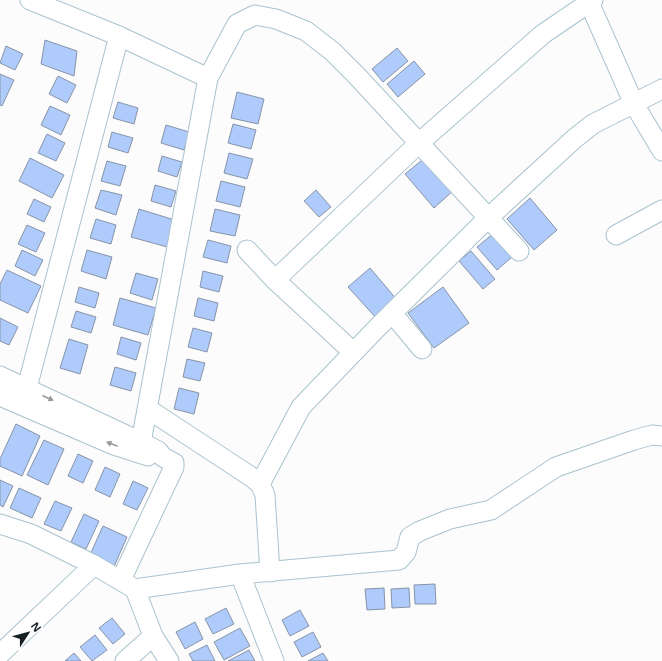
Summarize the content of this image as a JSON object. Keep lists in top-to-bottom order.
{
  "north": "top right"
}
